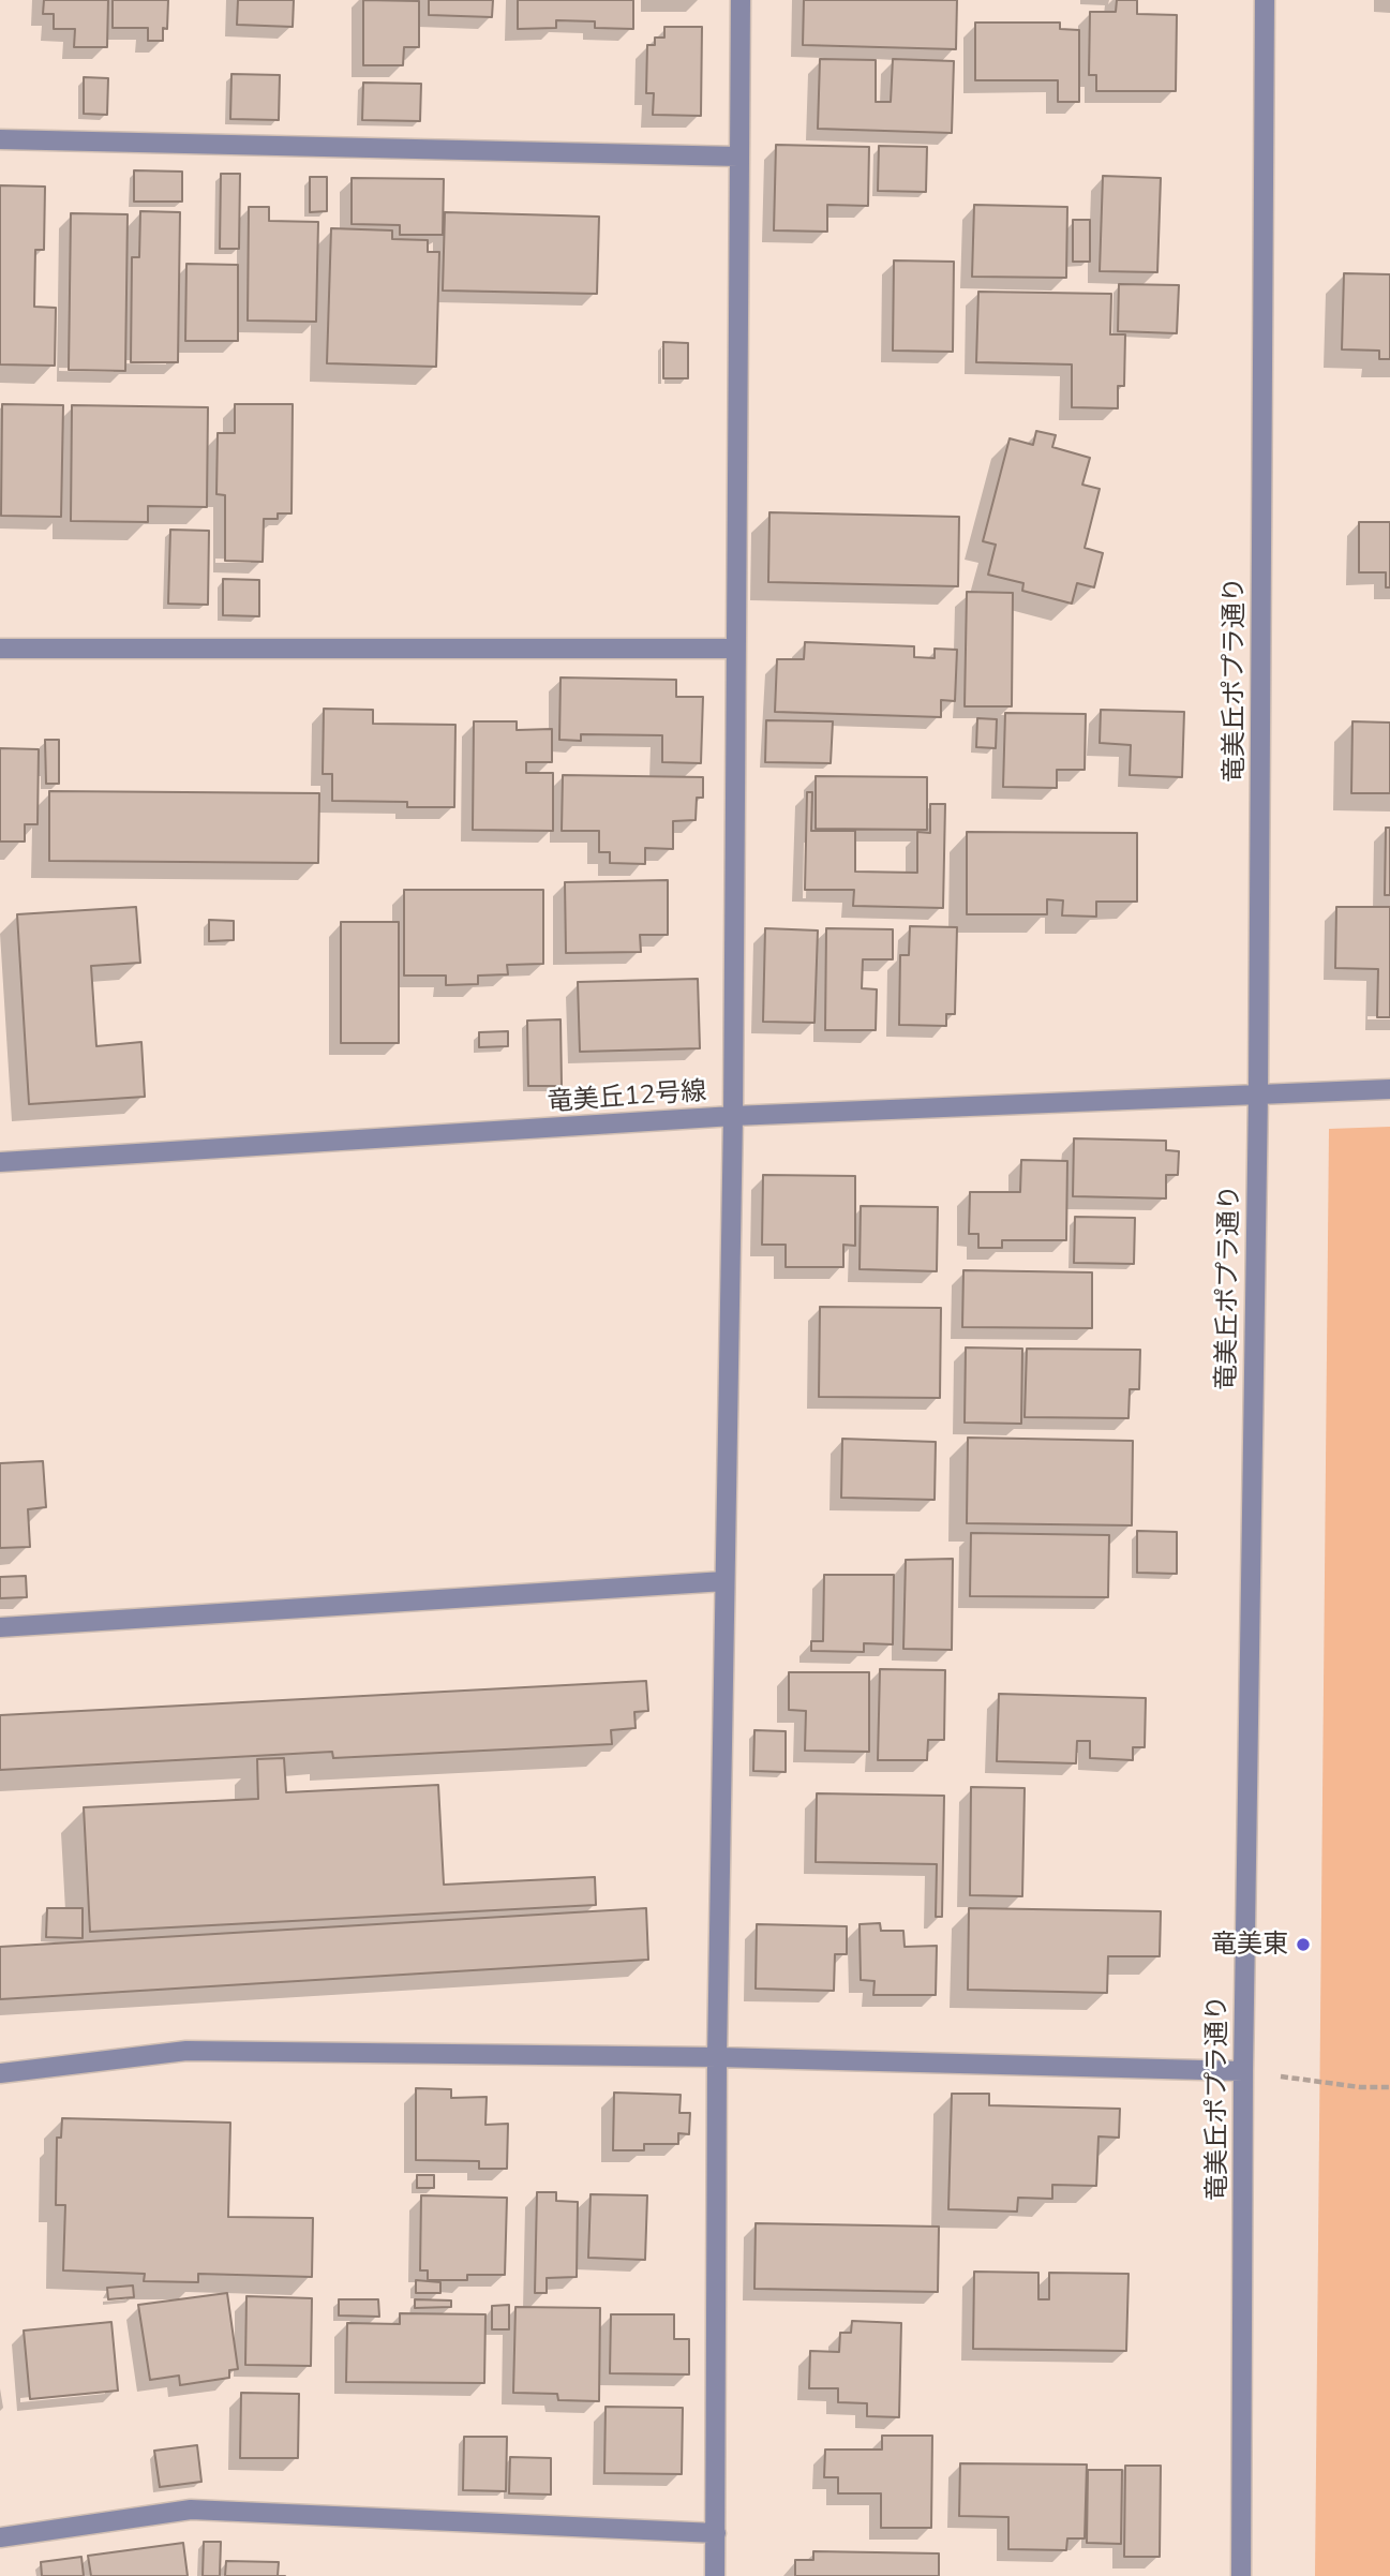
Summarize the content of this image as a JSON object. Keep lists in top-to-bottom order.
{
  "streets": {
    "street": ["竜美丘ポプラ通り", "竜美丘12号線"]
  },
  "crossings": [
    ["竜美丘ポプラ通り", "竜美丘12号線"]
  ],
  "places": ["竜美東"]
}
